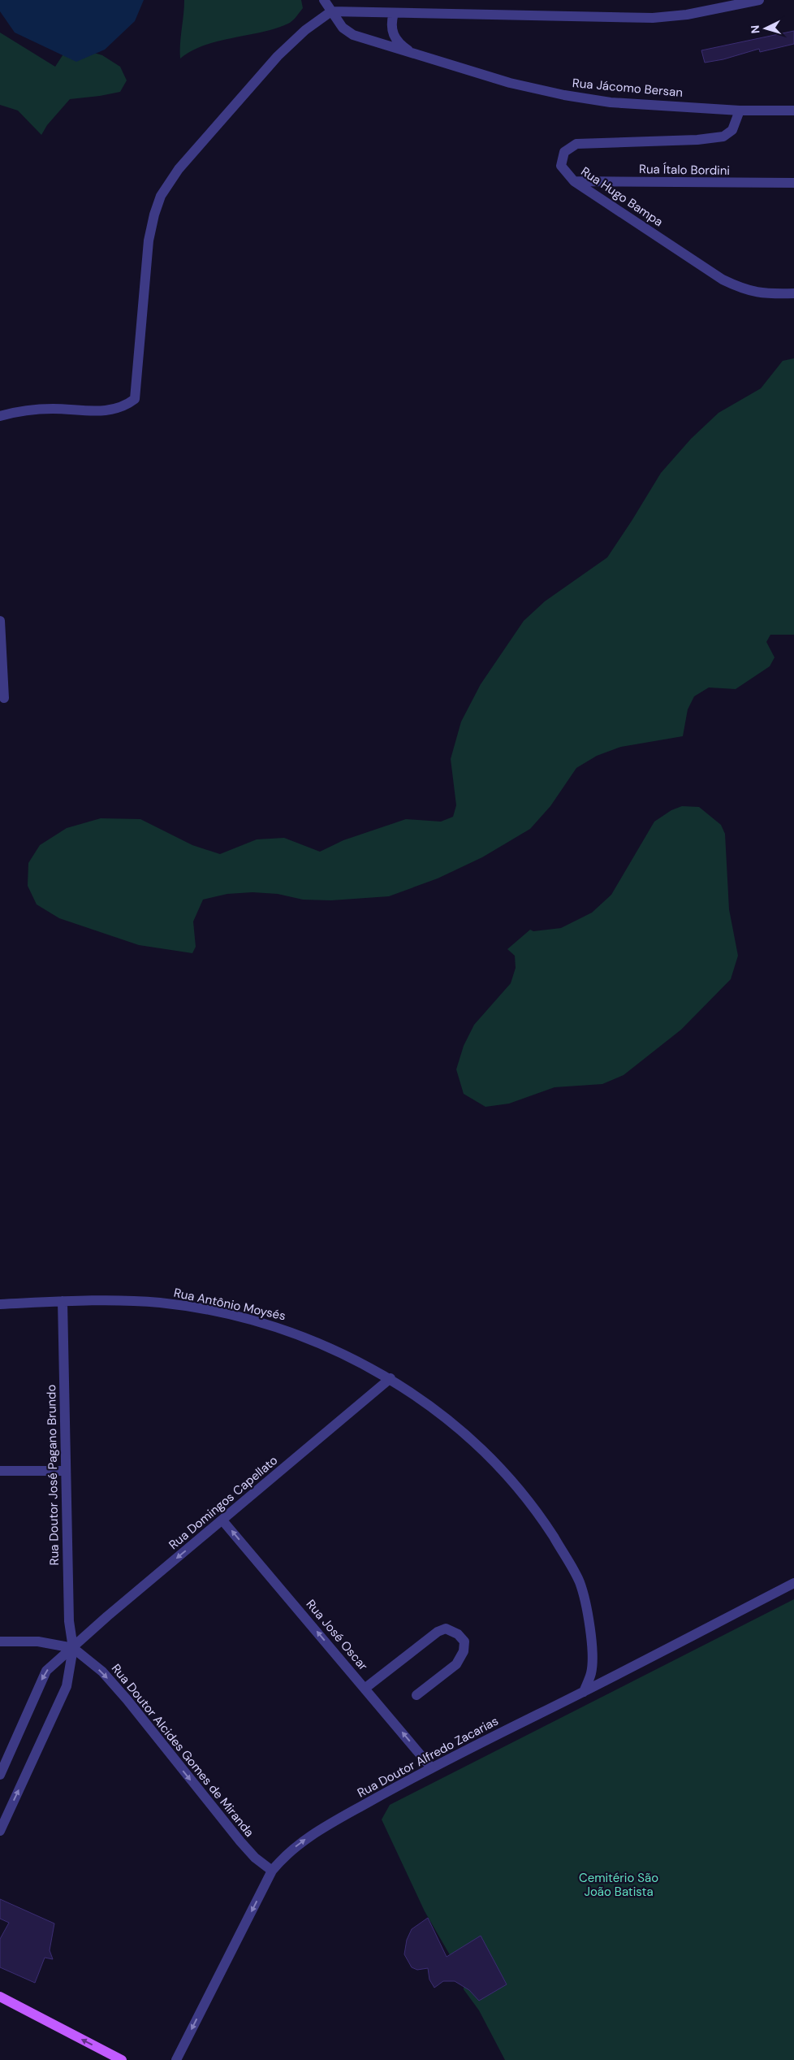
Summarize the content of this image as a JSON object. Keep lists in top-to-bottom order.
{
  "streets": {
    "street": [
      "Rua Jácomo Bersan",
      "Rua Ítalo Bordini",
      "Rua Hugo Bampa",
      "Rua Antônio Moysés",
      "Rua Doutor José Pagano Brundo",
      "Rua Domingos Capellato",
      "Rua José Oscar",
      "Rua Doutor Alcides Gomes de Miranda",
      "Rua Doutor Alfredo Zacarias"
    ]
  },
  "crossings": [
    ["Rua Jácomo Bersan", "Rua Hugo Bampa"],
    ["Rua Ítalo Bordini", "Rua Hugo Bampa"],
    ["Rua Antônio Moysés", "Rua Doutor José Pagano Brundo"],
    ["Rua Antônio Moysés", "Rua Domingos Capellato"],
    ["Rua Antônio Moysés", "Rua Doutor Alfredo Zacarias"],
    ["Rua Doutor José Pagano Brundo", "Rua Domingos Capellato"],
    ["Rua Doutor José Pagano Brundo", "Rua Doutor Alcides Gomes de Miranda"],
    ["Rua Domingos Capellato", "Rua José Oscar"],
    ["Rua Domingos Capellato", "Rua Doutor Alcides Gomes de Miranda"],
    ["Rua José Oscar", "Rua Doutor Alfredo Zacarias"],
    ["Rua Doutor Alcides Gomes de Miranda", "Rua Doutor Alfredo Zacarias"]
  ],
  "one_way": ["Rua Domingos Capellato", "Rua José Oscar", "Rua Doutor Alcides Gomes de Miranda"],
  "parks": ["Cemitério São João Batista"],
  "north": "left"
}
